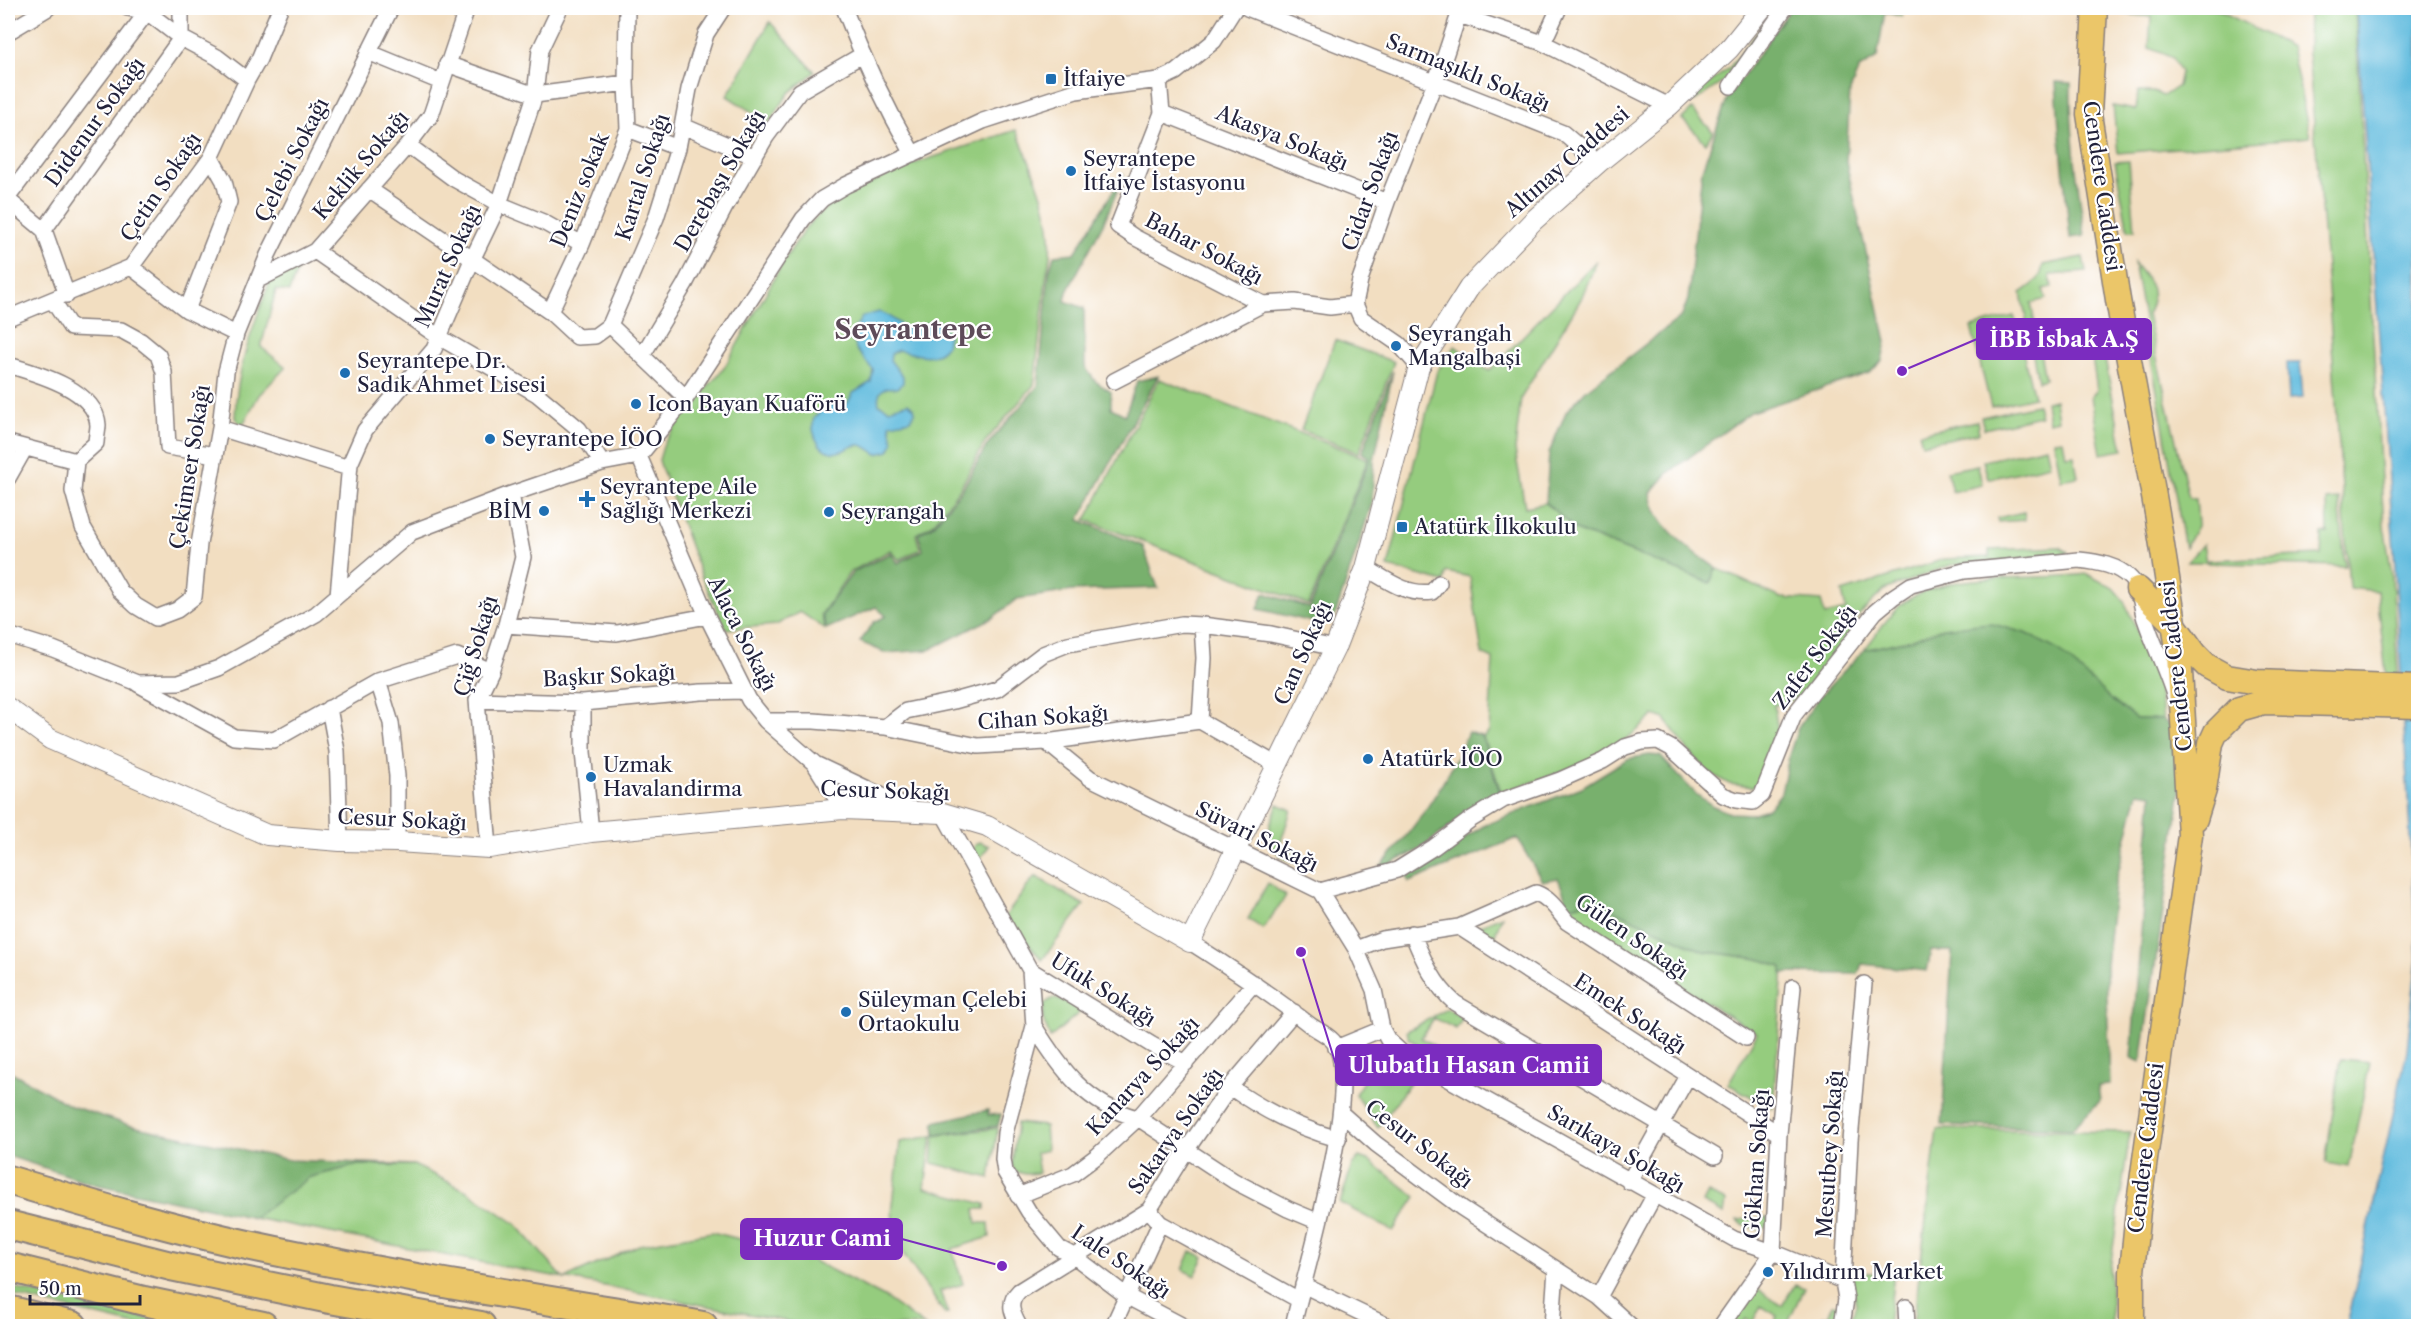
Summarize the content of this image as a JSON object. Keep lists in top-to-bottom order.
{
  "streets": {
    "main road": ["Cendere Caddesi"],
    "street": [
      "Sarmaşıklı Sokağı",
      "Didenur Sokağı",
      "Akasya Sokağı",
      "Çelebi Sokağı",
      "Altınay Caddesi",
      "Keklik Sokağı",
      "Kartal Sokağı",
      "Derebaşı Sokağı",
      "Çetin Sokağı",
      "Deniz sokak",
      "Cidar Sokağı",
      "Bahar Sokağı",
      "Murat Sokağı",
      "Çekimser Sokağı",
      "Alaca Sokağı",
      "Çiğ Sokağı",
      "Can Sokağı",
      "Zafer Sokağı",
      "Başkır Sokağı",
      "Cihan Sokağı",
      "Cesur Sokağı",
      "Süvari Sokağı",
      "Gülen Sokağı",
      "Ufuk Sokağı",
      "Emek Sokağı",
      "Kanarya Sokağı",
      "Sakarya Sokağı",
      "Sarıkaya Sokağı",
      "Mesutbey Sokağı",
      "Gökhan Sokağı",
      "Lale Sokağı"
    ]
  },
  "crossings": [
    ["Sarmaşıklı Sokağı", "Altınay Caddesi"],
    ["Sarmaşıklı Sokağı", "Cidar Sokağı"],
    ["Akasya Sokağı", "Cidar Sokağı"],
    ["Akasya Sokağı", "Bahar Sokağı"],
    ["Çelebi Sokağı", "Keklik Sokağı"],
    ["Çelebi Sokağı", "Çekimser Sokağı"],
    ["Altınay Caddesi", "Can Sokağı"],
    ["Cidar Sokağı", "Bahar Sokağı"],
    ["Alaca Sokağı", "Başkır Sokağı"],
    ["Alaca Sokağı", "Cihan Sokağı"],
    ["Alaca Sokağı", "Cesur Sokağı"],
    ["Çiğ Sokağı", "Başkır Sokağı"],
    ["Çiğ Sokağı", "Cesur Sokağı"],
    ["Can Sokağı", "Cesur Sokağı"],
    ["Can Sokağı", "Süvari Sokağı"],
    ["Zafer Sokağı", "Süvari Sokağı"],
    ["Cihan Sokağı", "Süvari Sokağı"],
    ["Cesur Sokağı", "Ufuk Sokağı"],
    ["Cesur Sokağı", "Kanarya Sokağı"],
    ["Cesur Sokağı", "Sakarya Sokağı"],
    ["Süvari Sokağı", "Gülen Sokağı"],
    ["Süvari Sokağı", "Sarıkaya Sokağı"],
    ["Gülen Sokağı", "Emek Sokağı"],
    ["Ufuk Sokağı", "Kanarya Sokağı"],
    ["Ufuk Sokağı", "Lale Sokağı"],
    ["Emek Sokağı", "Gökhan Sokağı"],
    ["Kanarya Sokağı", "Lale Sokağı"],
    ["Sakarya Sokağı", "Lale Sokağı"],
    ["Sarıkaya Sokağı", "Mesutbey Sokağı"],
    ["Sarıkaya Sokağı", "Gökhan Sokağı"]
  ],
  "districts": ["Seyrantepe"],
  "places": {
    "transit": ["İtfaiye", "Atatürk İlkokulu"],
    "other": [
      "Seyrantepe İtfaiye İstasyonu",
      "Seyrangah Mangalbași",
      "İBB İsbak A.Ş",
      "Seyrantepe Dr. Sadık Ahmet Lisesi",
      "Icon Bayan Kuaförü",
      "Seyrantepe İÖO",
      "BİM",
      "Seyrangah",
      "Atatürk İÖO",
      "Uzmak Havalandirma",
      "Ulubatlı Hasan Camii",
      "Süleyman Çelebi Ortaokulu",
      "Huzur Cami",
      "Yılıdırım Market"
    ],
    "health": ["Seyrantepe Aile Sağlığı Merkezi"]
  },
  "scale_bar": "50 m"
}
